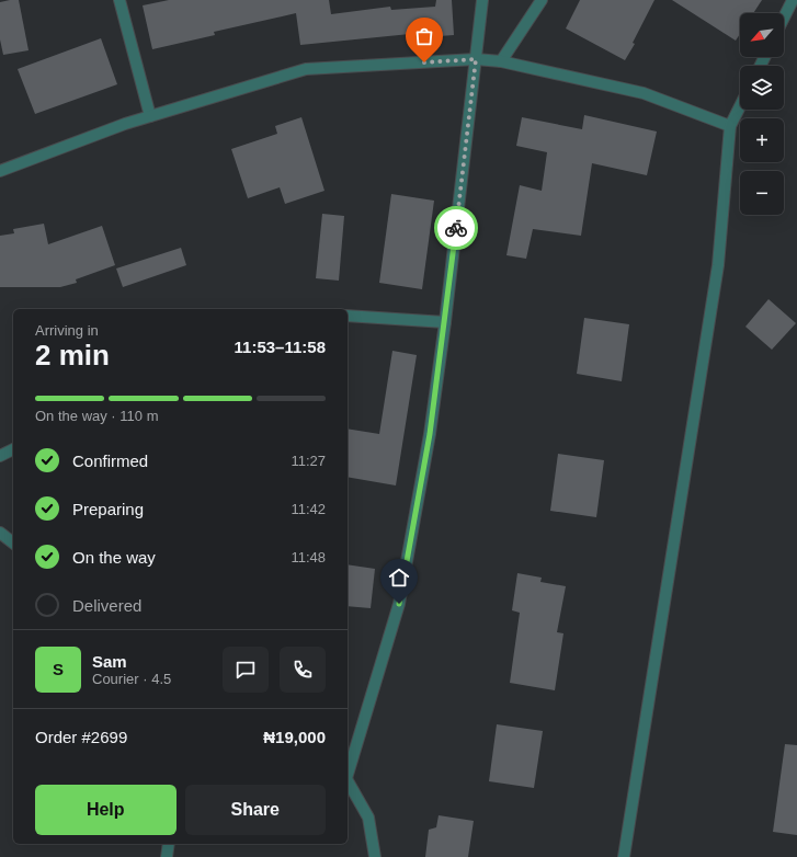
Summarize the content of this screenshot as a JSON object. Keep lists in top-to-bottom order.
{
  "north": "bottom left",
  "page": {
    "map_buttons": ["+", "−"],
    "heading": ["2 min", "Arriving in", "11:53–11:58"],
    "panel": [
      "Sam",
      "Courier · 4.5",
      "Order #2699",
      "₦19,000"
    ],
    "bar": "On the way · 110 m",
    "list": [
      ["Confirmed", "11:27"],
      ["Preparing", "11:42"],
      ["On the way", "11:48"],
      "Delivered"
    ],
    "round": "S",
    "buttons": ["Help", "Share"]
  }
}
